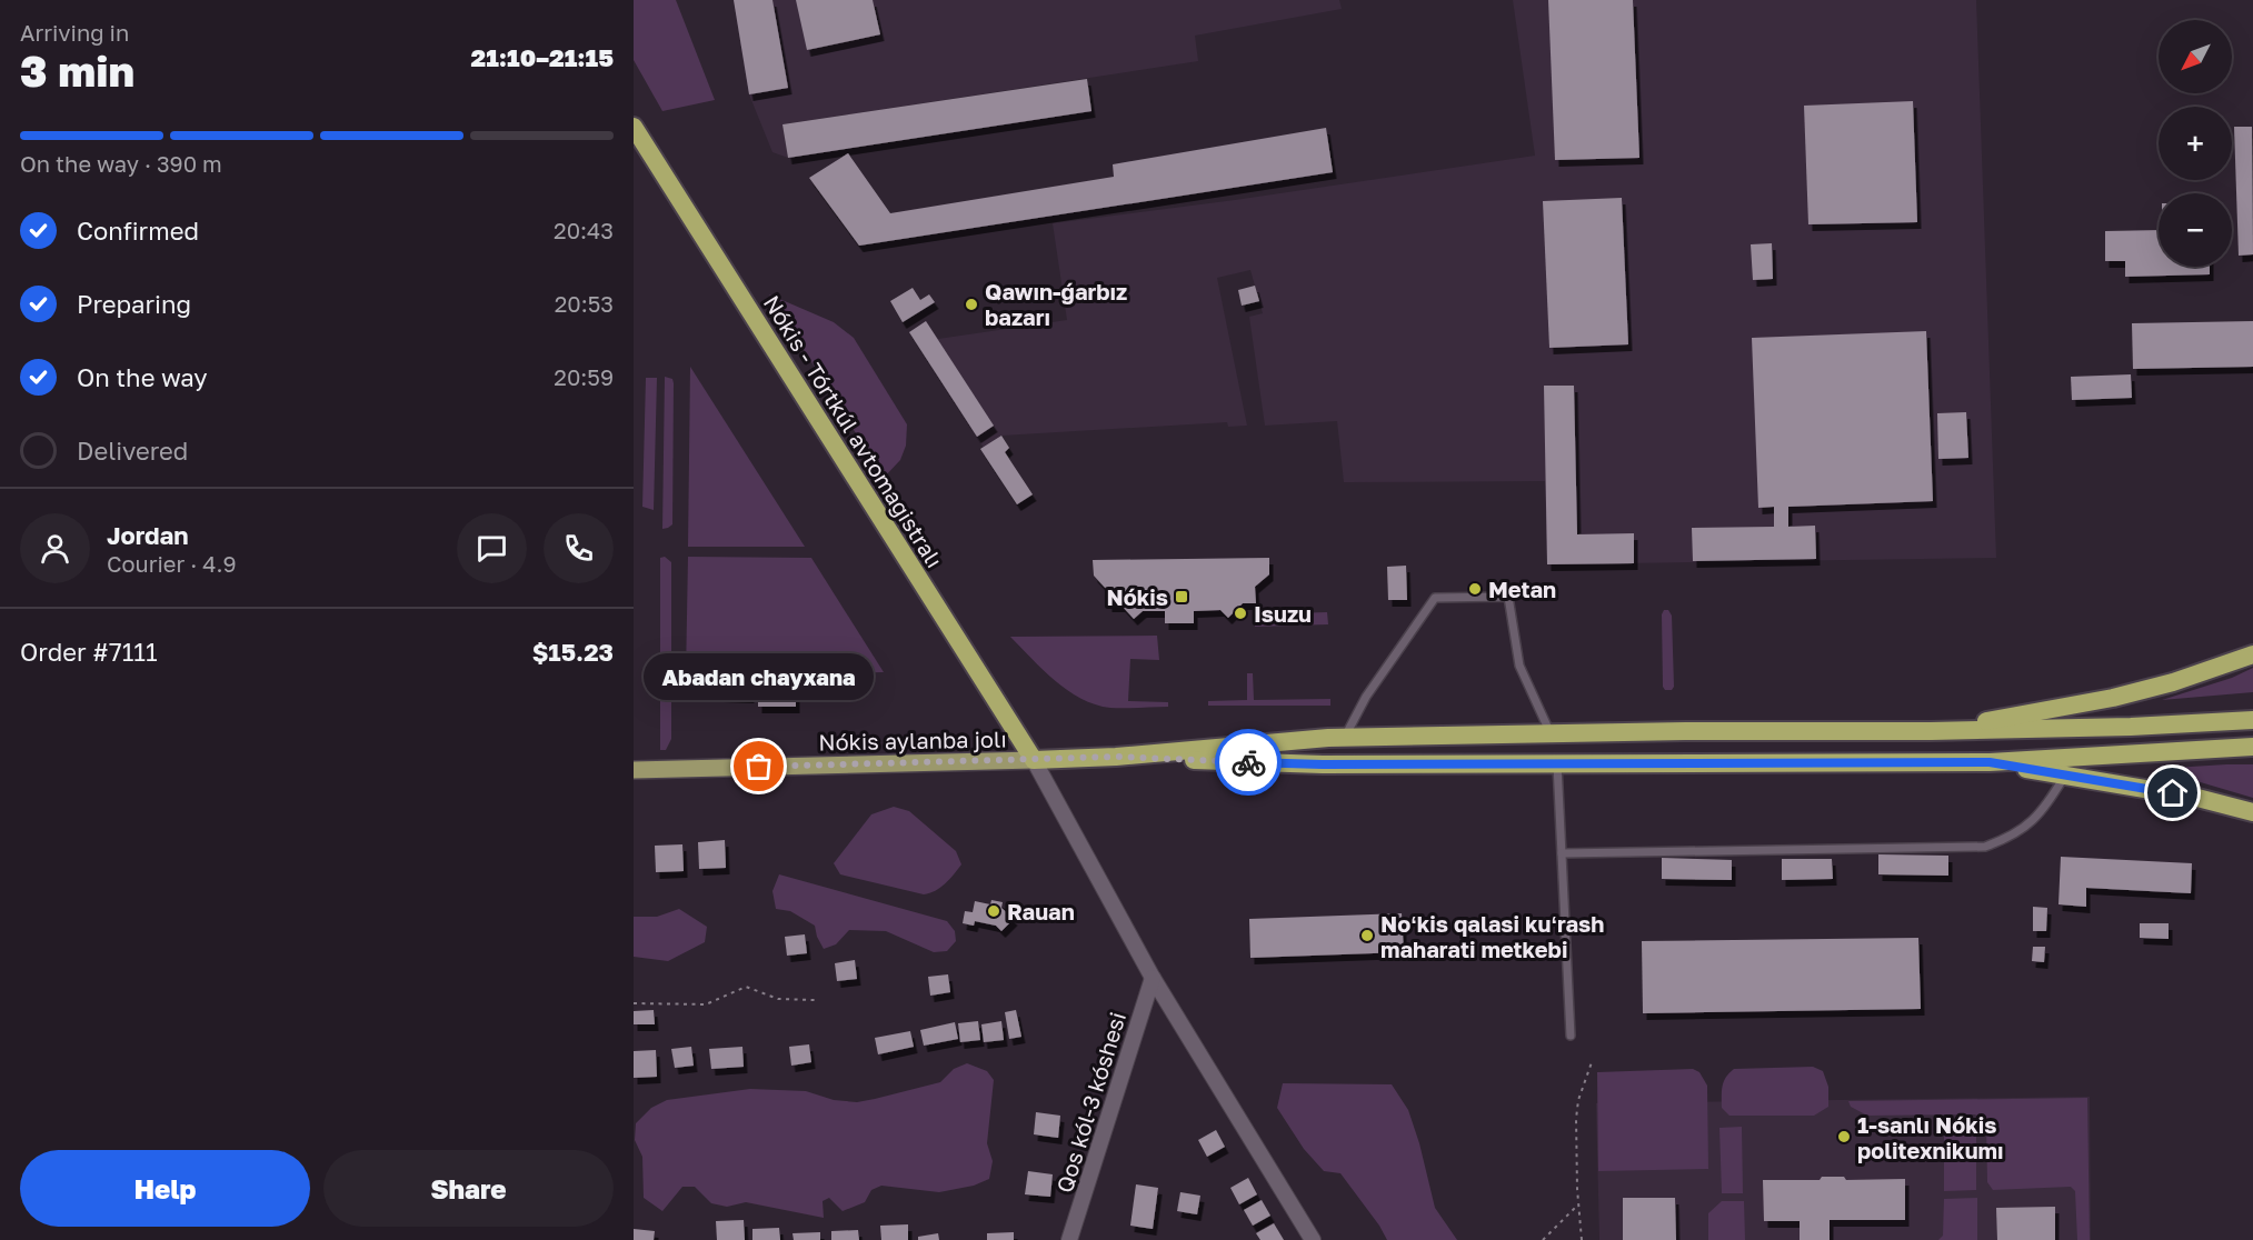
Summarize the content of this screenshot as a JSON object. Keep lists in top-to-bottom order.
{
  "streets": {
    "highway": ["Nókis - Tórtkúl avtomagistralı"],
    "main road": ["Nókis aylanba jolı"],
    "street": ["Qos kól-3 kóshesi"]
  },
  "crossings": [
    ["Nókis - Tórtkúl avtomagistralı", "Nókis aylanba jolı"]
  ],
  "places": {
    "other": [
      "Qawın-ǵarbız bazarı",
      "Metan",
      "Isuzu",
      "Abadan chayxana",
      "Rauan",
      "Noʻkis qalasi kuʻrash maharati metkebi",
      "1-sanlı Nókis politexnikumı"
    ],
    "transit": ["Nókis"]
  },
  "north": "bottom left",
  "page": {
    "heading": ["3 min", "Arriving in", "21:10–21:15"],
    "panel": [
      "Jordan",
      "Courier · 4.9",
      "Order #7111",
      "$15.23"
    ],
    "map_buttons": ["+", "−"],
    "bar": "On the way · 390 m",
    "list": [
      ["Confirmed", "20:43"],
      ["Preparing", "20:53"],
      ["On the way", "20:59"],
      "Delivered"
    ],
    "bubble": "Abadan chayxana",
    "buttons": ["Help", "Share"]
  }
}
